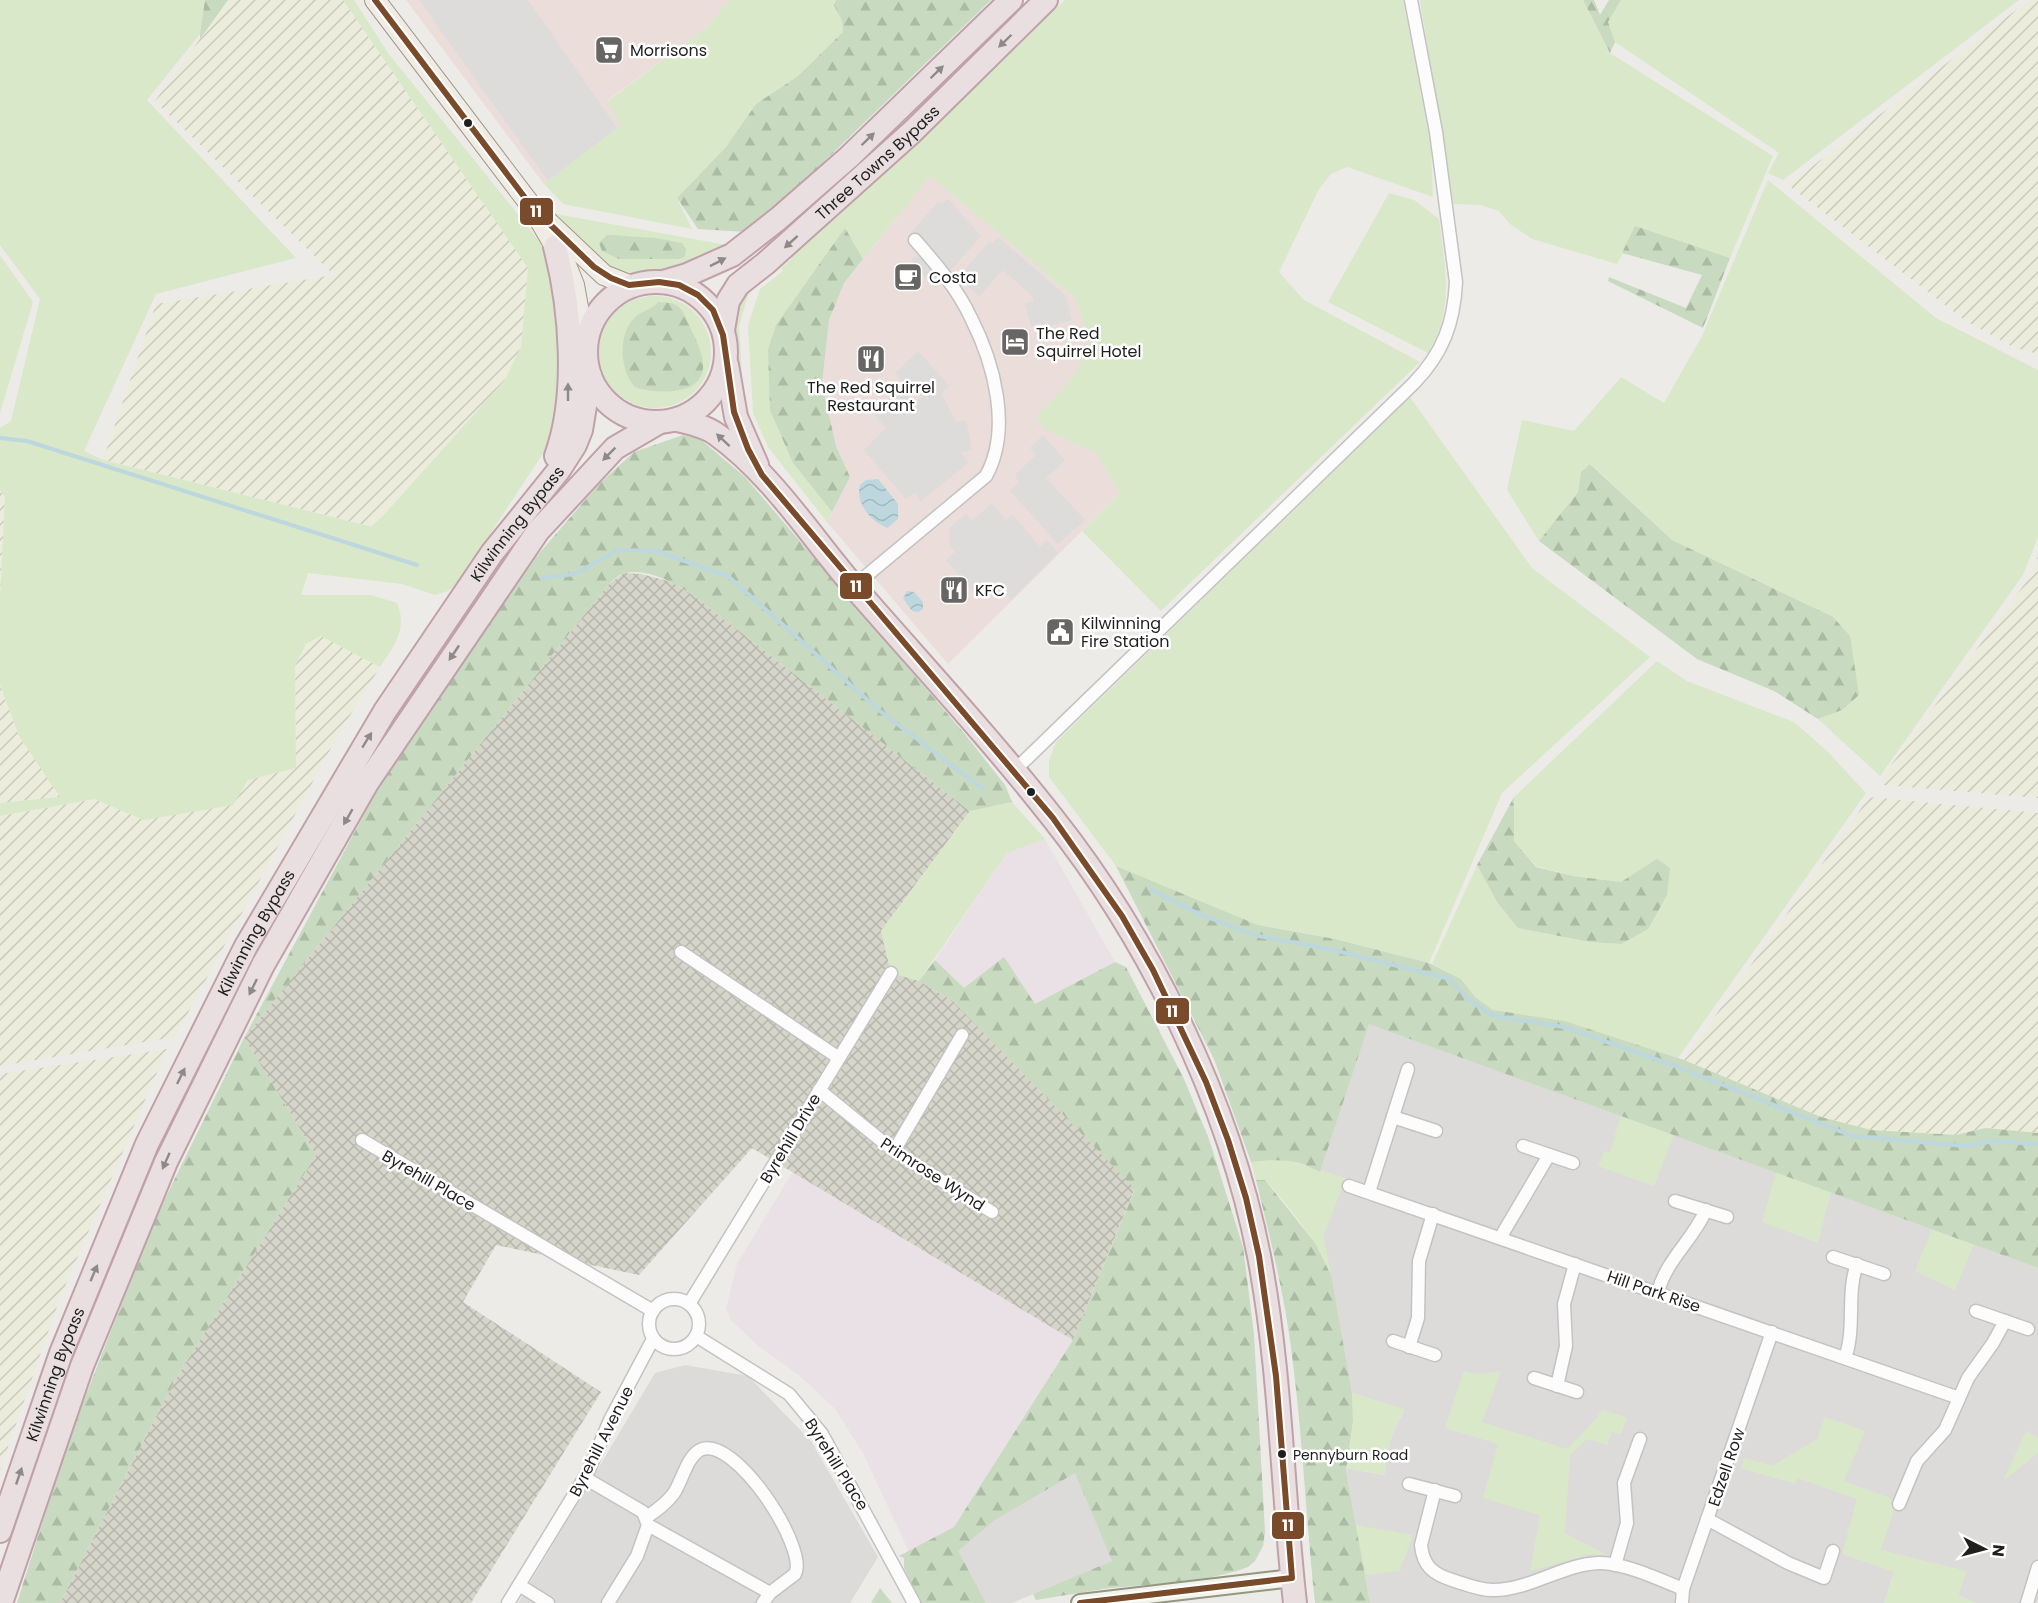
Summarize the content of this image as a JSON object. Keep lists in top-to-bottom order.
{
  "streets": {
    "highway": ["Three Towns Bypass", "Kilwinning Bypass"],
    "street": [
      "Byrehill Drive",
      "Primrose Wynd",
      "Byrehill Place",
      "Hill Park Rise",
      "Byrehill Avenue",
      "Edzell Row"
    ]
  },
  "crossings": [
    ["Three Towns Bypass", "Kilwinning Bypass"],
    ["Byrehill Drive", "Primrose Wynd"],
    ["Byrehill Drive", "Byrehill Place"],
    ["Byrehill Drive", "Byrehill Avenue"],
    ["Byrehill Place", "Byrehill Avenue"],
    ["Hill Park Rise", "Edzell Row"]
  ],
  "places": {
    "supermarket": ["Morrisons"],
    "cafe": ["Costa"],
    "hotel": ["The Red Squirrel Hotel"],
    "restaurant": ["The Red Squirrel Restaurant", "KFC"],
    "public building": ["Kilwinning Fire Station"],
    "other": ["Pennyburn Road"]
  },
  "lines": ["transit line 11"],
  "north": "right"
}
